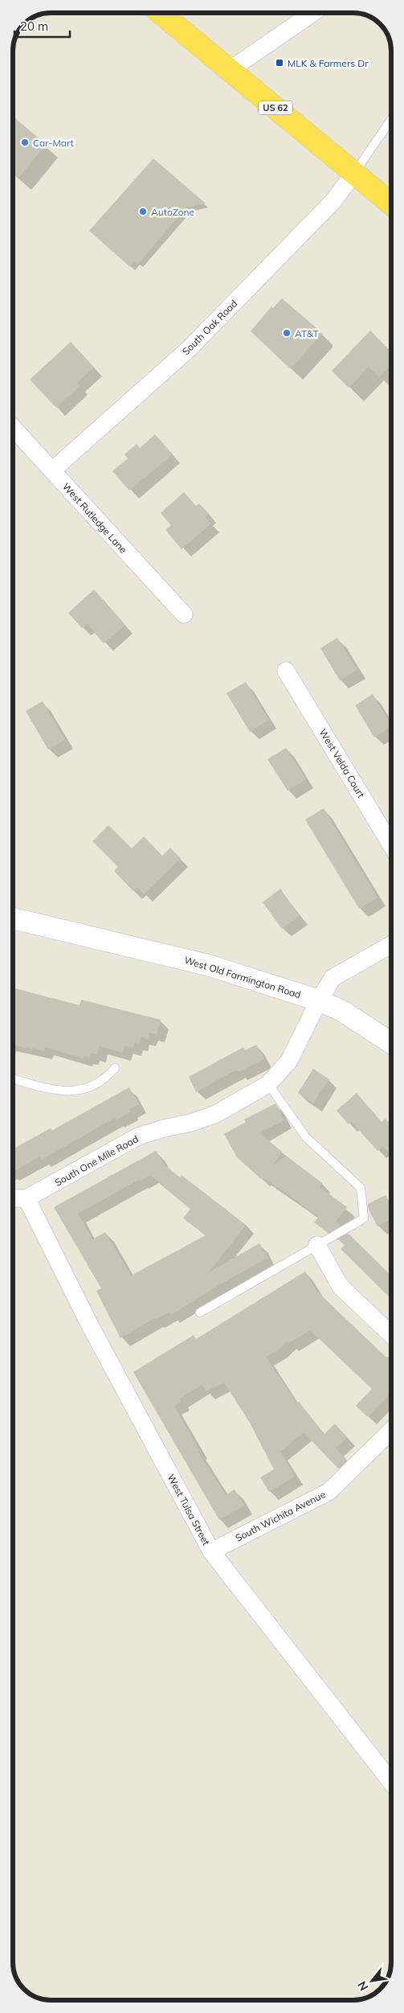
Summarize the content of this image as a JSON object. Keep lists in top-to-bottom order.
{
  "streets": {
    "highway": ["US 62"],
    "street": [
      "South Oak Road",
      "West Rutledge Lane",
      "West Velda Court",
      "West Old Farmington Road",
      "South One Mile Road",
      "West Tulsa Street",
      "South Wichita Avenue"
    ]
  },
  "crossings": [
    ["US 62", "South Oak Road"],
    ["South Oak Road", "West Rutledge Lane"],
    ["West Old Farmington Road", "South One Mile Road"],
    ["South One Mile Road", "West Tulsa Street"],
    ["West Tulsa Street", "South Wichita Avenue"]
  ],
  "places": {
    "transit": ["MLK & Farmers Dr"],
    "other": ["Car-Mart", "AutoZone", "AT&T"]
  },
  "scale_bar": "20 m",
  "north": "bottom left"
}
